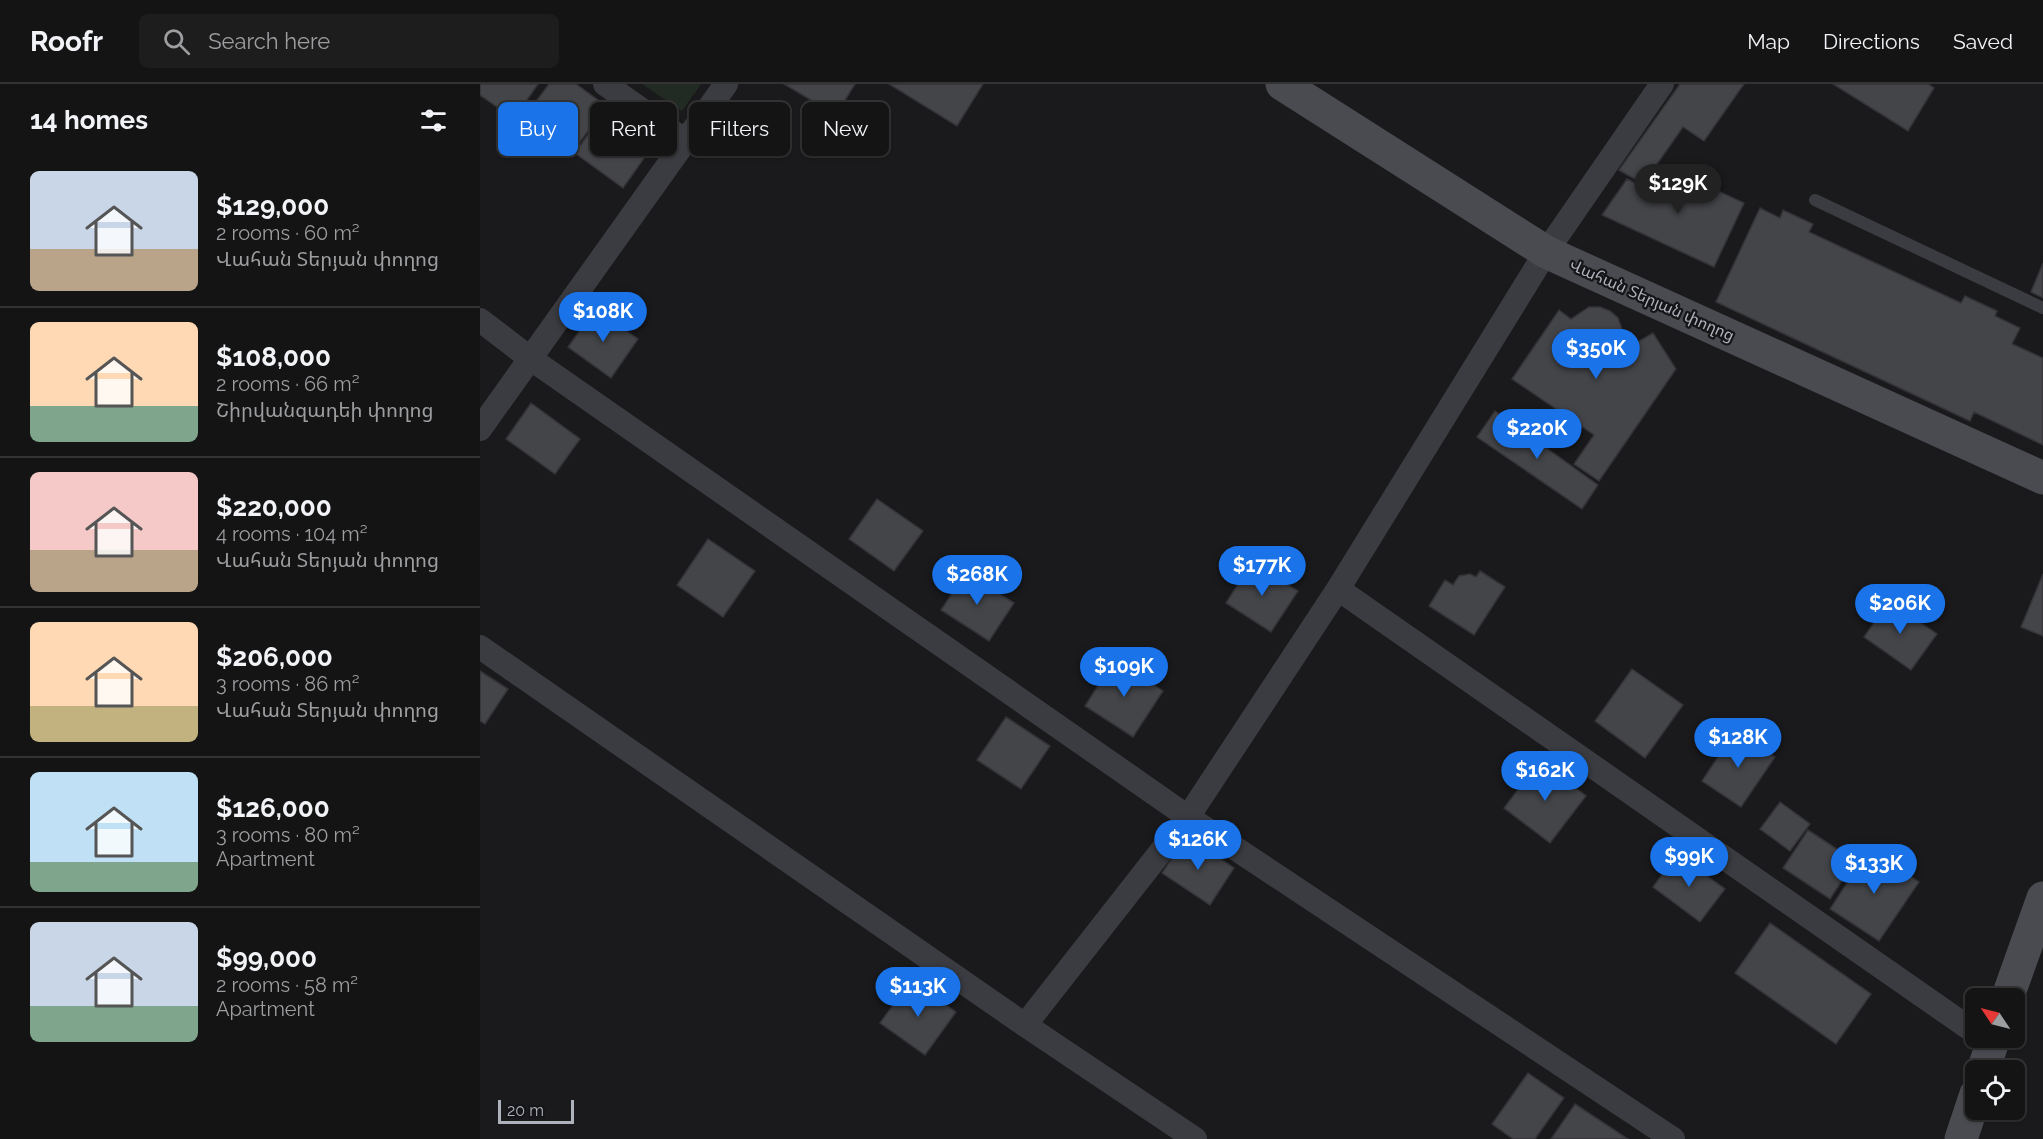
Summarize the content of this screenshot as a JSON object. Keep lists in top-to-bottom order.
{
  "streets": {
    "street": ["Վահան Տերյան փողոց"]
  },
  "scale_bar": "20 m",
  "north": "top left",
  "page": {
    "header": "Roofr",
    "search": "Search here",
    "nav": ["Map", "Directions", "Saved"],
    "heading": "14 homes",
    "chip": [
      "Buy",
      "Rent",
      "Filters",
      "New"
    ],
    "list": [
      {
        "name": "$129,000",
        "note": "2 rooms · 60 m² · Վահան Տերյան փողոց"
      },
      {
        "name": "$108,000",
        "note": "2 rooms · 66 m² · Շիրվանզադեի փողոց"
      },
      {
        "name": "$220,000",
        "note": "4 rooms · 104 m² · Վահան Տերյան փողոց"
      },
      {
        "name": "$206,000",
        "note": "3 rooms · 86 m² · Վահան Տերյան փողոց"
      },
      {
        "name": "$126,000",
        "note": "3 rooms · 80 m² · Apartment"
      },
      {
        "name": "$99,000",
        "note": "2 rooms · 58 m² · Apartment"
      }
    ],
    "price": [
      "$129K",
      "$108K",
      "$350K",
      "$220K",
      "$177K",
      "$268K",
      "$206K",
      "$109K",
      "$128K",
      "$162K",
      "$126K",
      "$99K",
      "$133K",
      "$113K"
    ],
    "scale": "20 m"
  }
}
